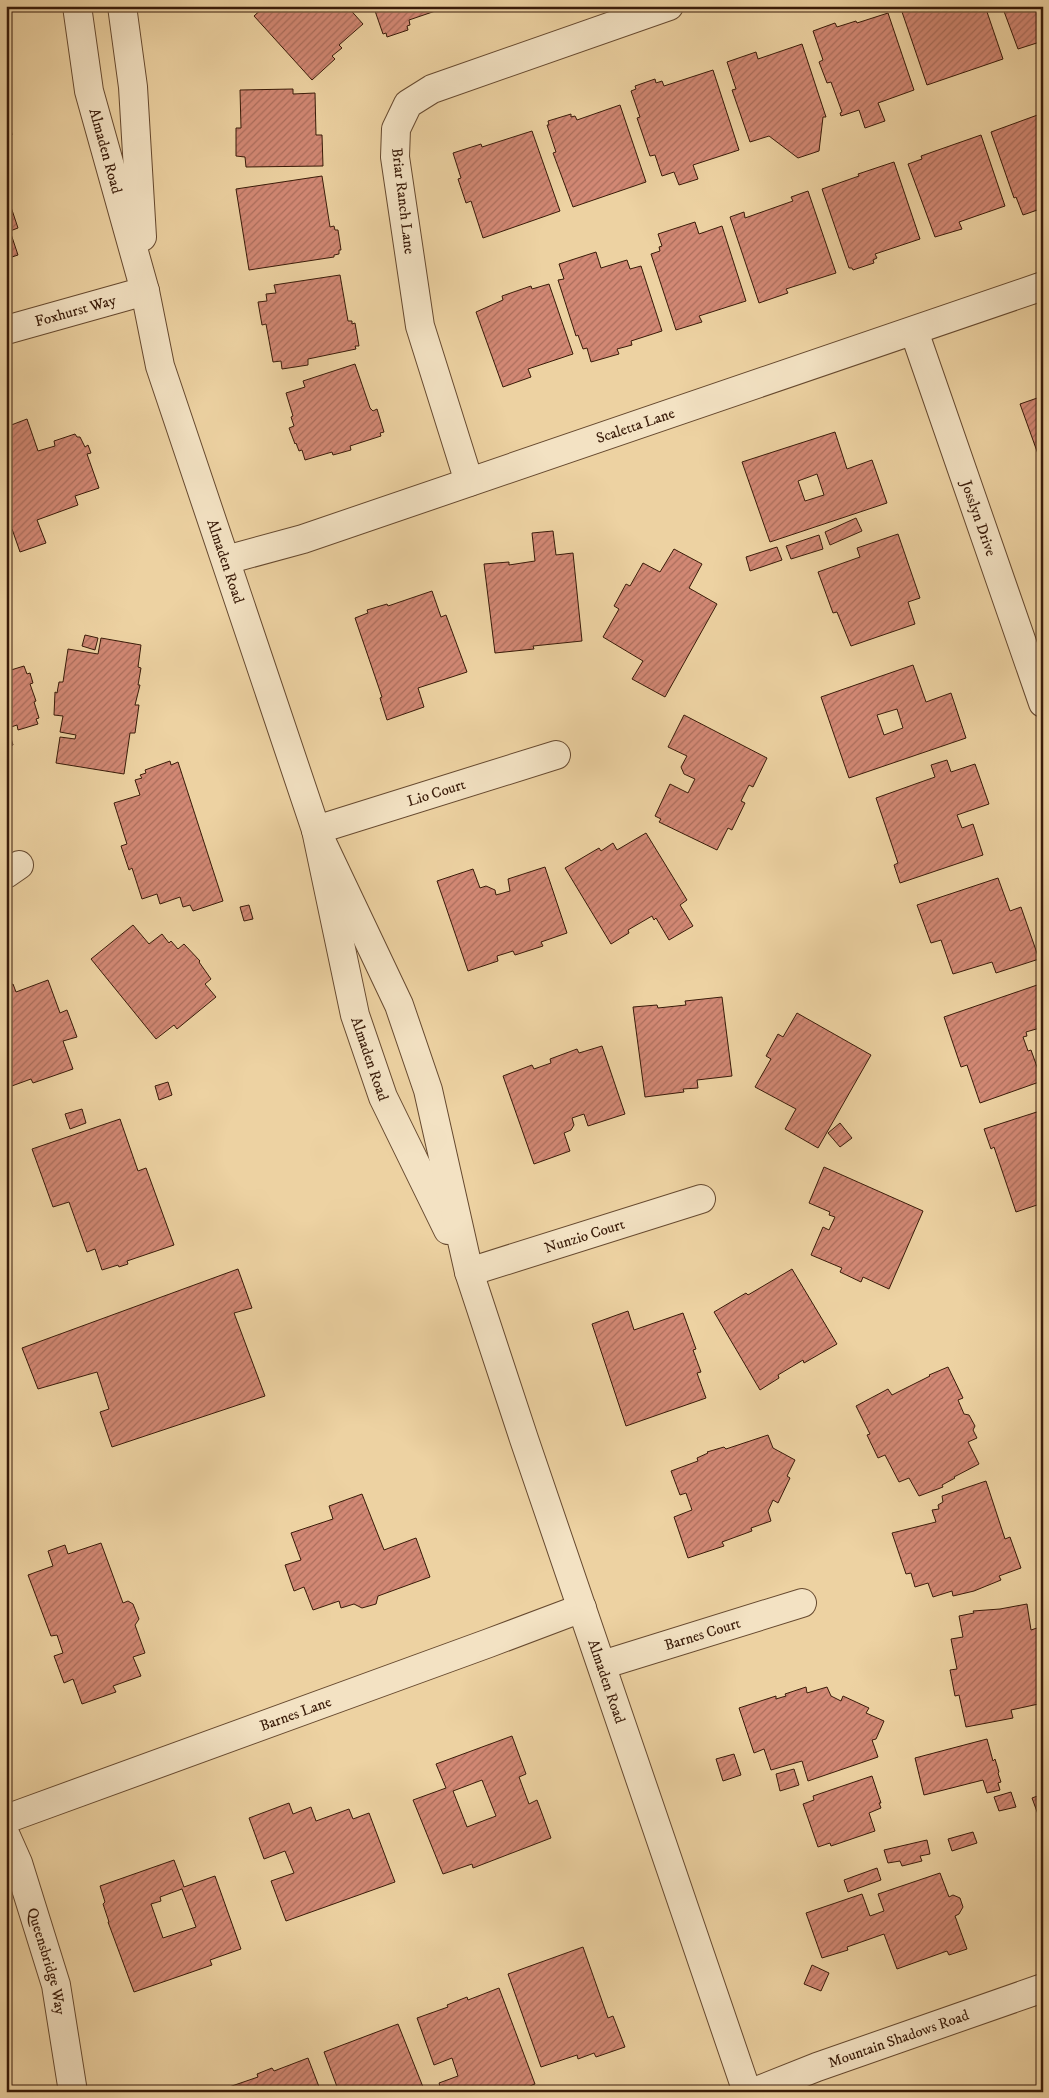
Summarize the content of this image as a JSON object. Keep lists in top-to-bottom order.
{
  "streets": {
    "street": [
      "Almaden Road",
      "Briar Ranch Lane",
      "Foxhurst Way",
      "Scaletta Lane",
      "Josslyn Drive",
      "Lio Court",
      "Nunzio Court",
      "Barnes Court",
      "Barnes Lane",
      "Queensbridge Way",
      "Mountain Shadows Road"
    ]
  },
  "crossings": [
    ["Almaden Road", "Foxhurst Way"],
    ["Almaden Road", "Scaletta Lane"],
    ["Almaden Road", "Lio Court"],
    ["Almaden Road", "Nunzio Court"],
    ["Almaden Road", "Barnes Court"],
    ["Almaden Road", "Barnes Lane"],
    ["Briar Ranch Lane", "Scaletta Lane"],
    ["Scaletta Lane", "Josslyn Drive"]
  ]
}
